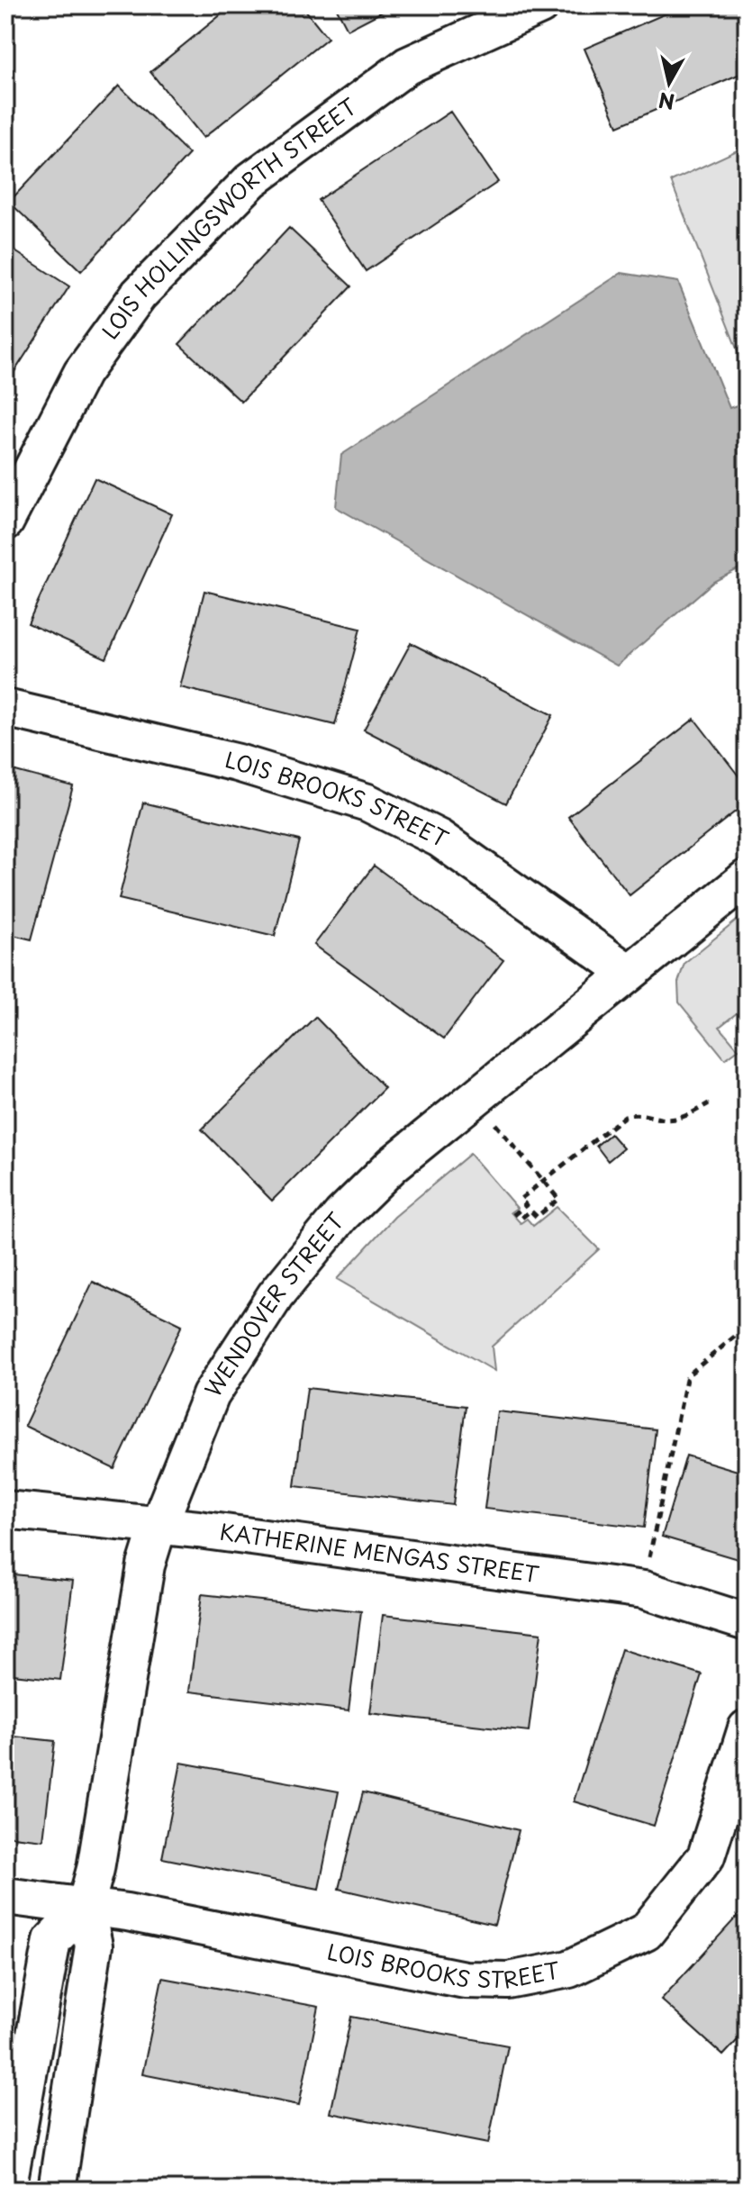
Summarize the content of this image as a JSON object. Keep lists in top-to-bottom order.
{
  "streets": {
    "street": [
      "LOIS HOLLINGSWORTH STREET",
      "LOIS BROOKS STREET",
      "WENDOVER STREET",
      "KATHERINE MENGAS STREET"
    ]
  },
  "crossings": [
    ["LOIS BROOKS STREET", "WENDOVER STREET"],
    ["WENDOVER STREET", "KATHERINE MENGAS STREET"]
  ],
  "north": "bottom"
}
